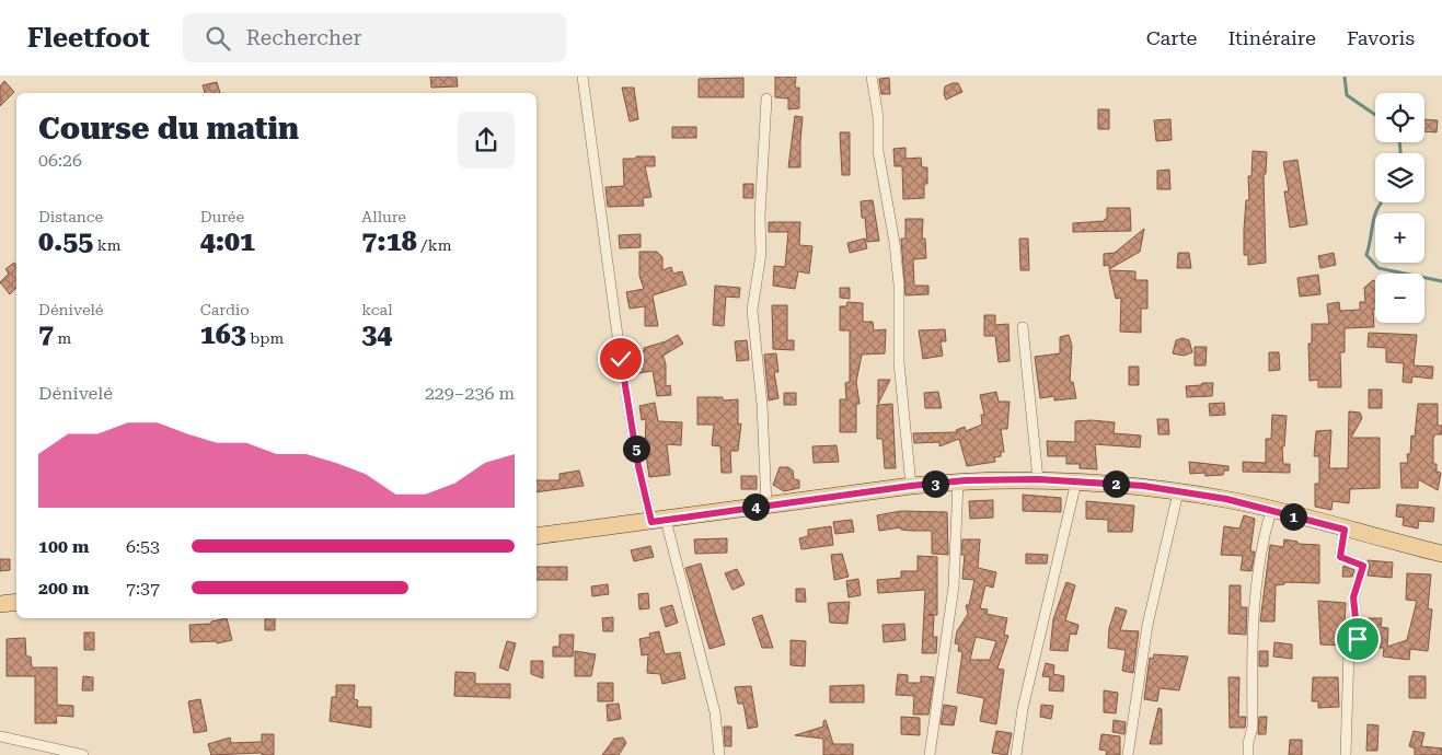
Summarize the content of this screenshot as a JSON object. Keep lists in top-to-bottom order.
{
  "page": {
    "header": "Fleetfoot",
    "search": "Rechercher",
    "nav": ["Carte", "Itinéraire", "Favoris"],
    "map_buttons": ["+", "−"],
    "heading": ["Course du matin", "06:26"],
    "stats": [
      ["Distance", "0.55 km"],
      ["Durée", "4:01"],
      ["Allure", "7:18 /km"],
      ["Dénivelé", "7 m"],
      ["Cardio", "163 bpm"],
      ["kcal", "34"]
    ],
    "chart": ["Dénivelé", "229–236 m"],
    "pins": [
      "5",
      "2",
      "3",
      "4",
      "1"
    ],
    "list": [
      {
        "name": "100 m",
        "note": "6:53"
      },
      {
        "name": "200 m",
        "note": "7:37"
      }
    ]
  }
}
